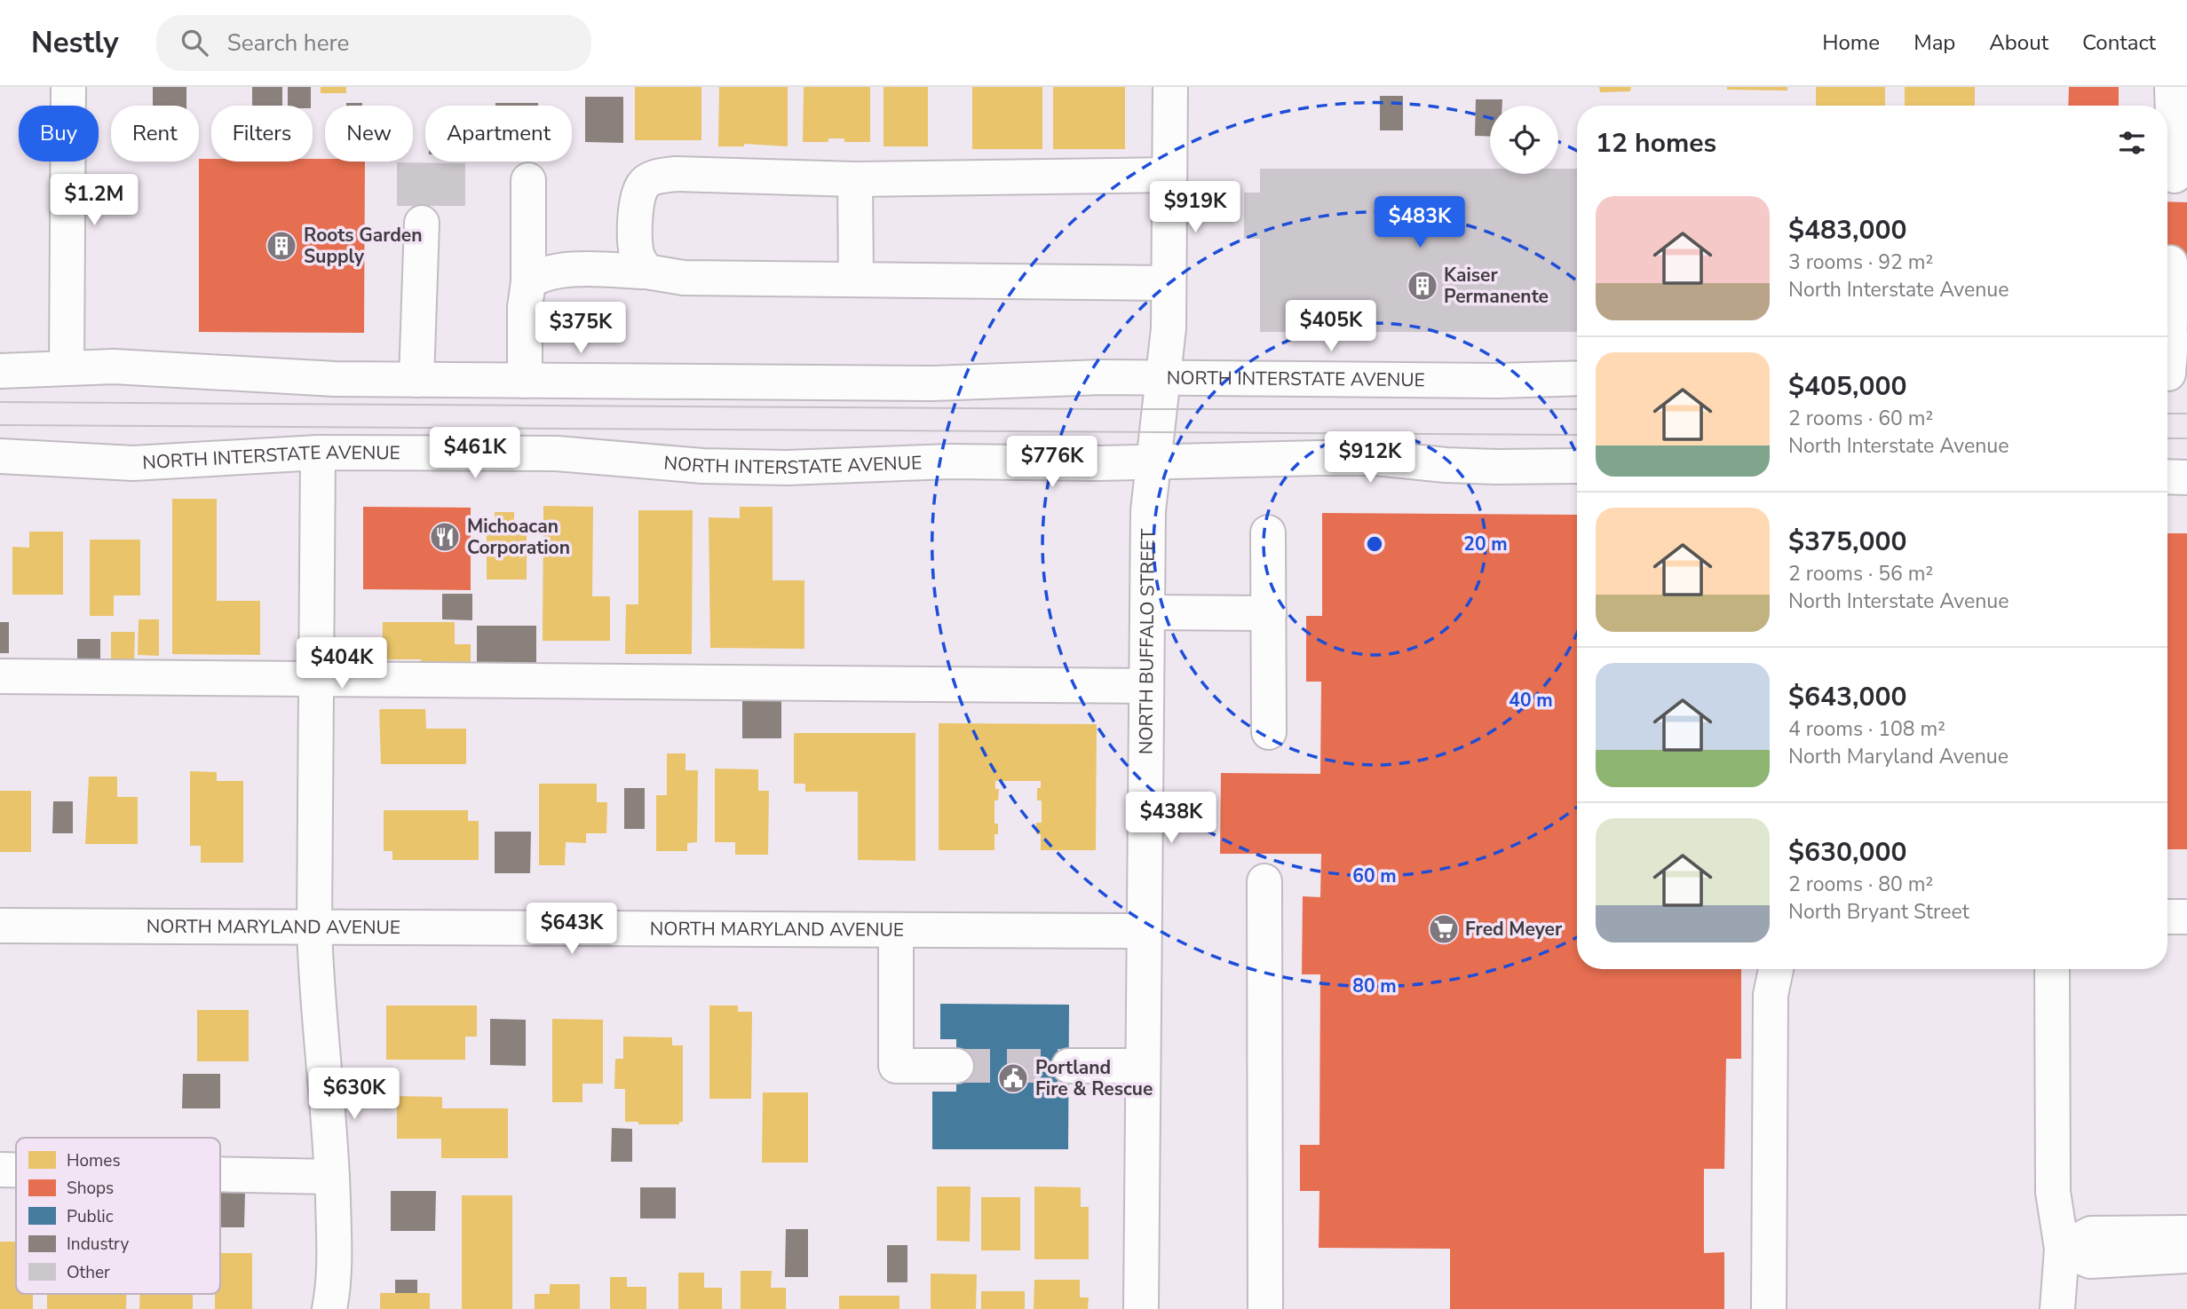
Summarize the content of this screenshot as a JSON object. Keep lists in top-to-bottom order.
{
  "streets": {
    "street": ["NORTH INTERSTATE AVENUE", "NORTH BUFFALO STREET", "NORTH MARYLAND AVENUE"]
  },
  "crossings": [
    ["NORTH INTERSTATE AVENUE", "NORTH BUFFALO STREET"],
    ["NORTH BUFFALO STREET", "NORTH MARYLAND AVENUE"]
  ],
  "places": {
    "building": ["Roots Garden Supply", "Kaiser Permanente"],
    "restaurant": ["Michoacan Corporation"],
    "supermarket": ["Fred Meyer"],
    "public building": ["Portland Fire & Rescue"]
  },
  "legend": [
    "Homes",
    "Shops",
    "Public",
    "Industry",
    "Other"
  ],
  "page": {
    "header": "Nestly",
    "search": "Search here",
    "nav": [
      "Home",
      "Map",
      "About",
      "Contact"
    ],
    "chip": [
      "Buy",
      "Rent",
      "Filters",
      "New",
      "Apartment"
    ],
    "heading": "12 homes",
    "price": [
      "$1.2M",
      "$919K",
      "$483K",
      "$405K",
      "$375K",
      "$461K",
      "$912K",
      "$776K",
      "$404K",
      "$438K",
      "$643K",
      "$630K"
    ],
    "list": [
      {
        "name": "$483,000",
        "note": "3 rooms · 92 m² · North Interstate Avenue"
      },
      {
        "name": "$405,000",
        "note": "2 rooms · 60 m² · North Interstate Avenue"
      },
      {
        "name": "$375,000",
        "note": "2 rooms · 56 m² · North Interstate Avenue"
      },
      {
        "name": "$643,000",
        "note": "4 rooms · 108 m² · North Maryland Avenue"
      },
      {
        "name": "$630,000",
        "note": "2 rooms · 80 m² · North Bryant Street"
      }
    ]
  },
  "rings": [
    "20 m",
    "40 m",
    "60 m",
    "80 m"
  ]
}
